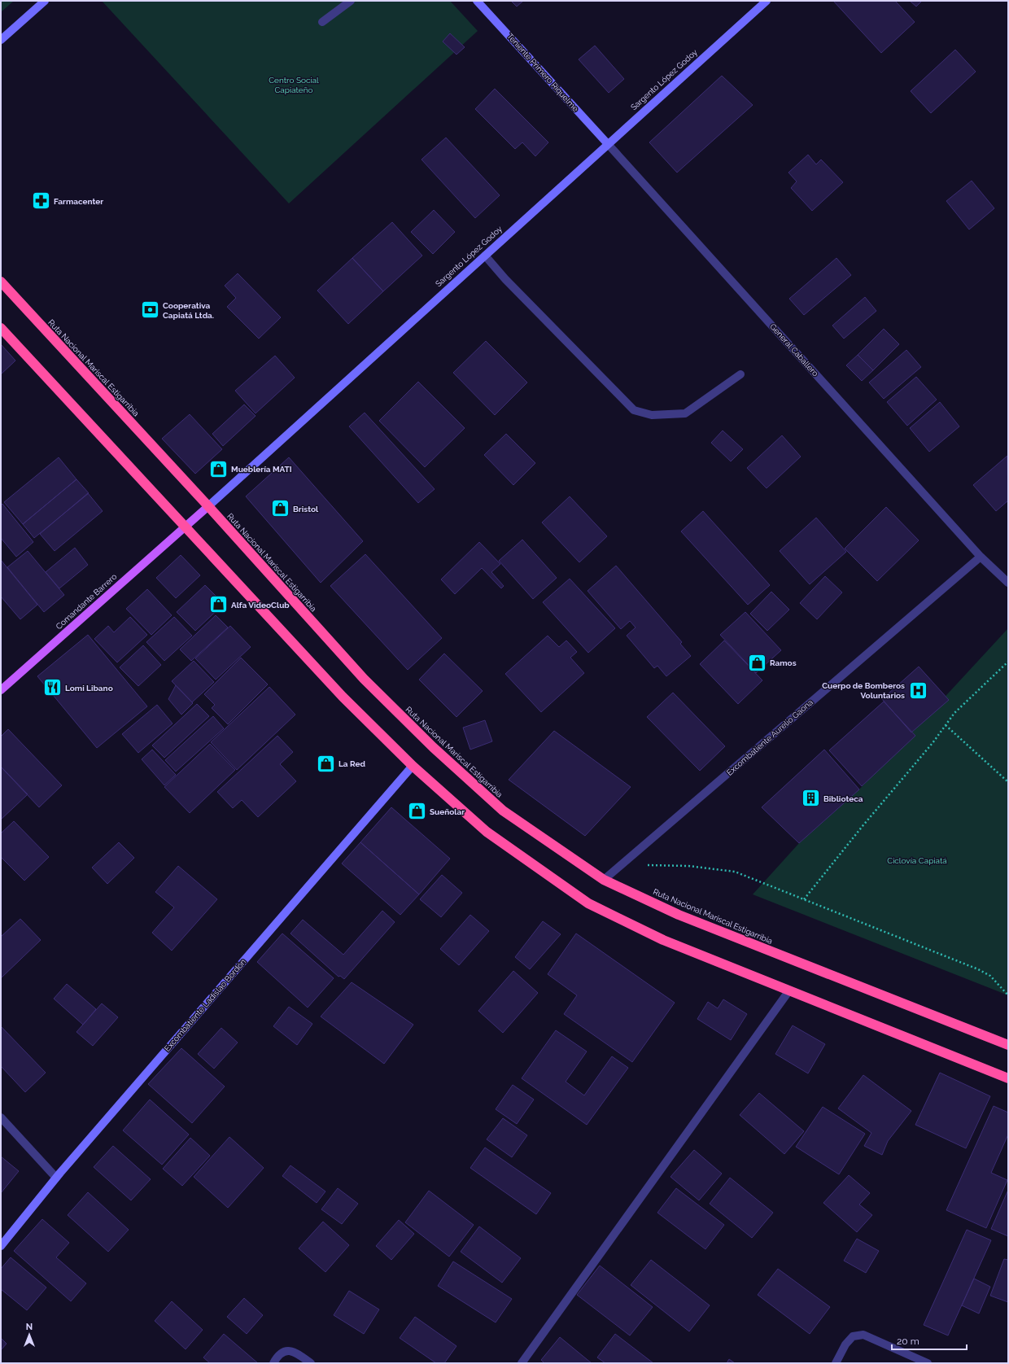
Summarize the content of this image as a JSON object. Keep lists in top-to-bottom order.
{
  "streets": {
    "highway": ["Ruta Nacional Mariscal Estigarribia"],
    "main road": ["Sargento López Godoy", "Comandante Barrero"],
    "street": [
      "Teniente Primero Riquelme",
      "General Caballero",
      "Excombatiente Aurelio Gaona",
      "Excombatiente Ladislao Bordón"
    ]
  },
  "crossings": [
    ["Teniente Primero Riquelme", "Sargento López Godoy"],
    ["Teniente Primero Riquelme", "General Caballero"],
    ["Sargento López Godoy", "General Caballero"],
    ["Sargento López Godoy", "Ruta Nacional Mariscal Estigarribia"],
    ["Sargento López Godoy", "Comandante Barrero"],
    ["General Caballero", "Excombatiente Aurelio Gaona"],
    ["Ruta Nacional Mariscal Estigarribia", "Excombatiente Aurelio Gaona"]
  ],
  "parks": ["Centro Social Capiateño", "Ciclovía Capiatá"],
  "places": {
    "pharmacy": ["Farmacenter"],
    "bank": ["Cooperativa Capiatá Ltda."],
    "shop": [
      "Mueblería MATI",
      "Bristol",
      "Alfa VideoClub",
      "Ramos",
      "La Red",
      "Sueñolar"
    ],
    "restaurant": ["Lomi Libano"],
    "hospital": ["Cuerpo de Bomberos Voluntarios"],
    "building": ["Biblioteca"]
  },
  "scale_bar": "20 m",
  "north": "top"
}
